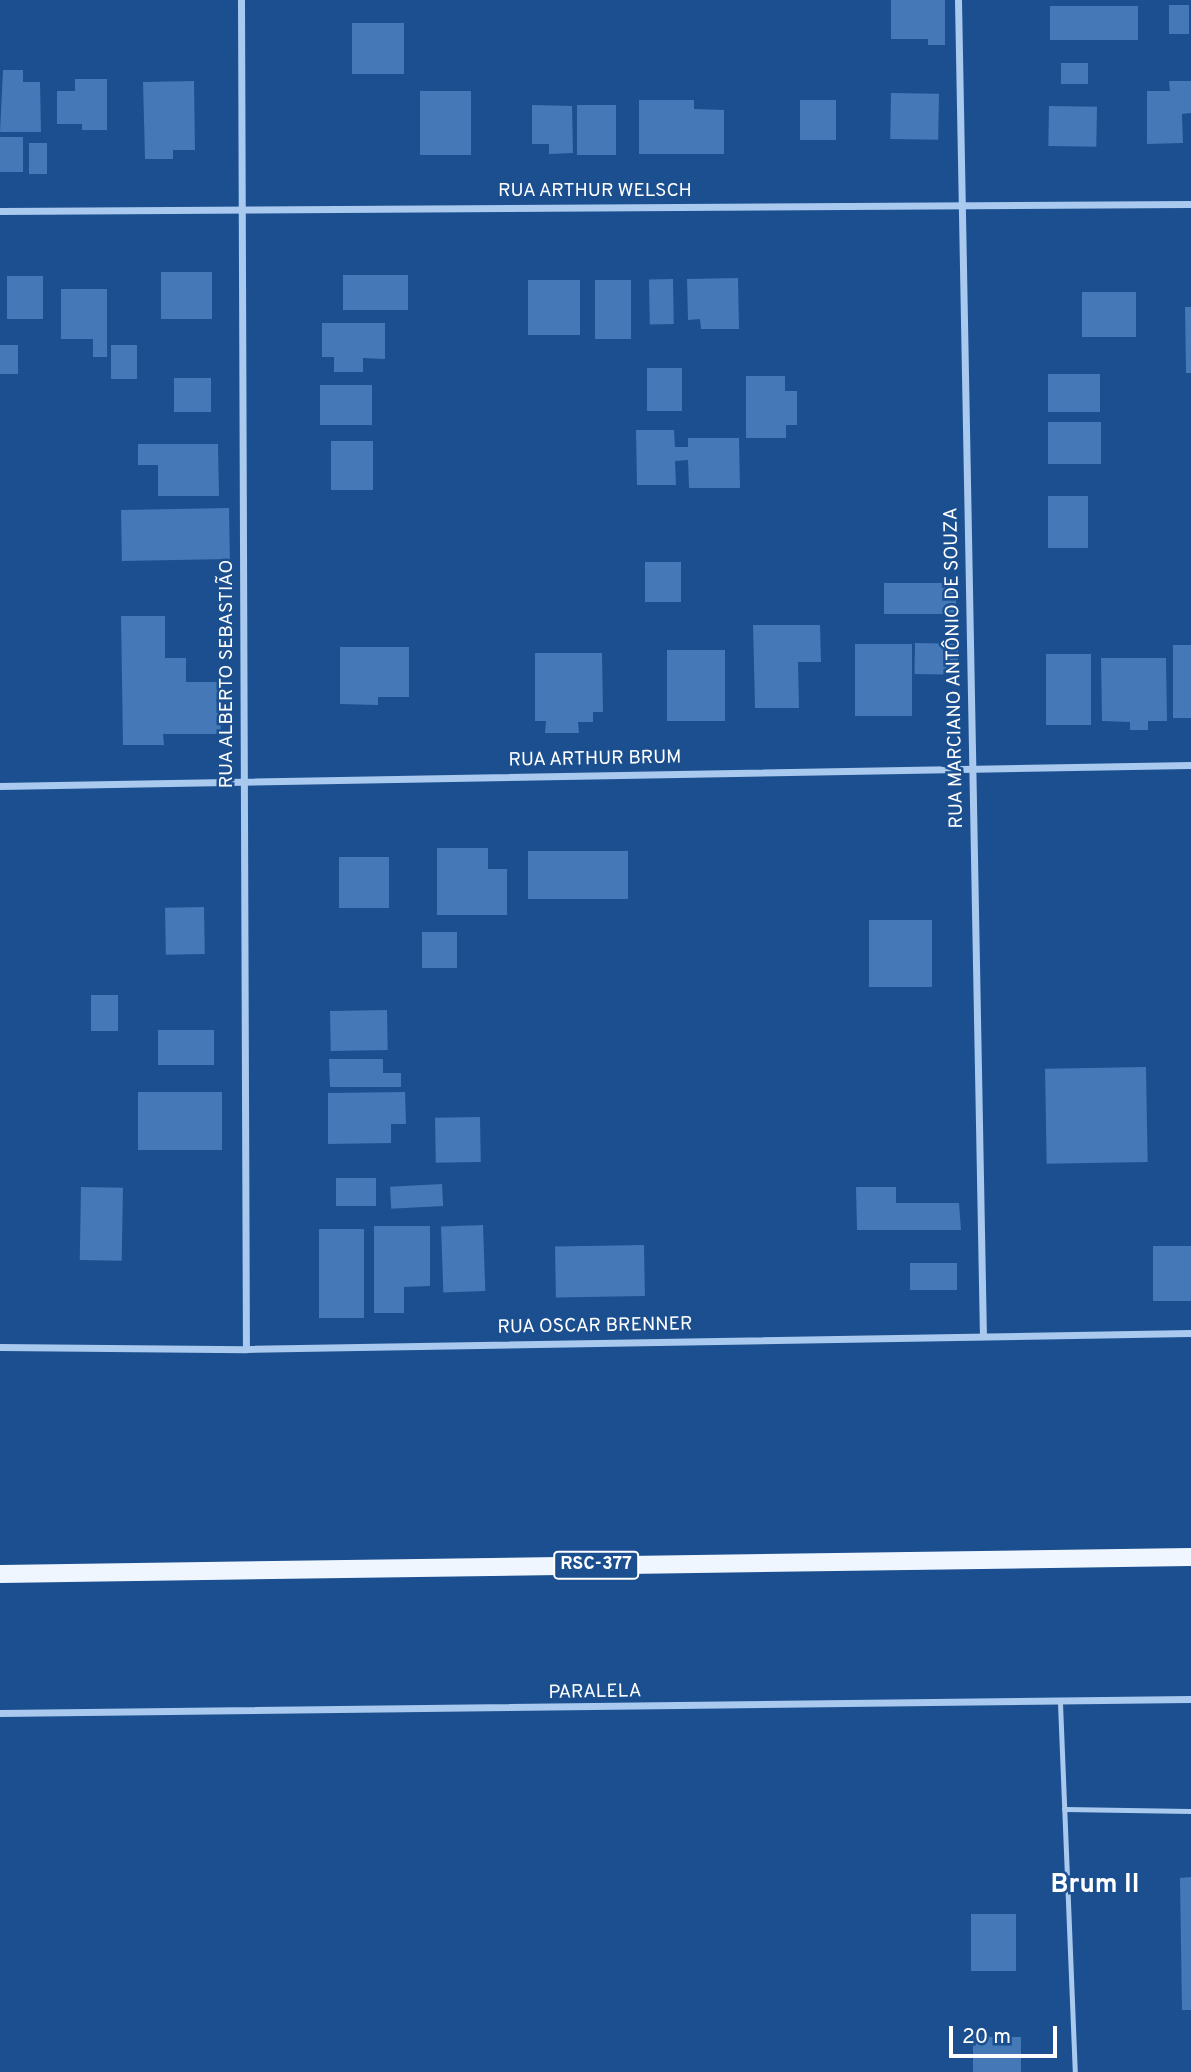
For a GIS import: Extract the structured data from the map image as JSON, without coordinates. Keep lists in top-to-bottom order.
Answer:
{
  "streets": {
    "main road": ["RSC-377"],
    "street": [
      "RUA ARTHUR WELSCH",
      "RUA MARCIANO ANTÔNIO DE SOUZA",
      "RUA ALBERTO SEBASTIÃO",
      "RUA ARTHUR BRUM",
      "RUA OSCAR BRENNER",
      "PARALELA"
    ]
  },
  "crossings": [
    ["RUA ARTHUR WELSCH", "RUA MARCIANO ANTÔNIO DE SOUZA"],
    ["RUA ARTHUR WELSCH", "RUA ALBERTO SEBASTIÃO"],
    ["RUA MARCIANO ANTÔNIO DE SOUZA", "RUA ARTHUR BRUM"],
    ["RUA MARCIANO ANTÔNIO DE SOUZA", "RUA OSCAR BRENNER"],
    ["RUA ALBERTO SEBASTIÃO", "RUA ARTHUR BRUM"],
    ["RUA ALBERTO SEBASTIÃO", "RUA OSCAR BRENNER"]
  ],
  "districts": ["Brum II"],
  "scale_bar": "20 m"
}
